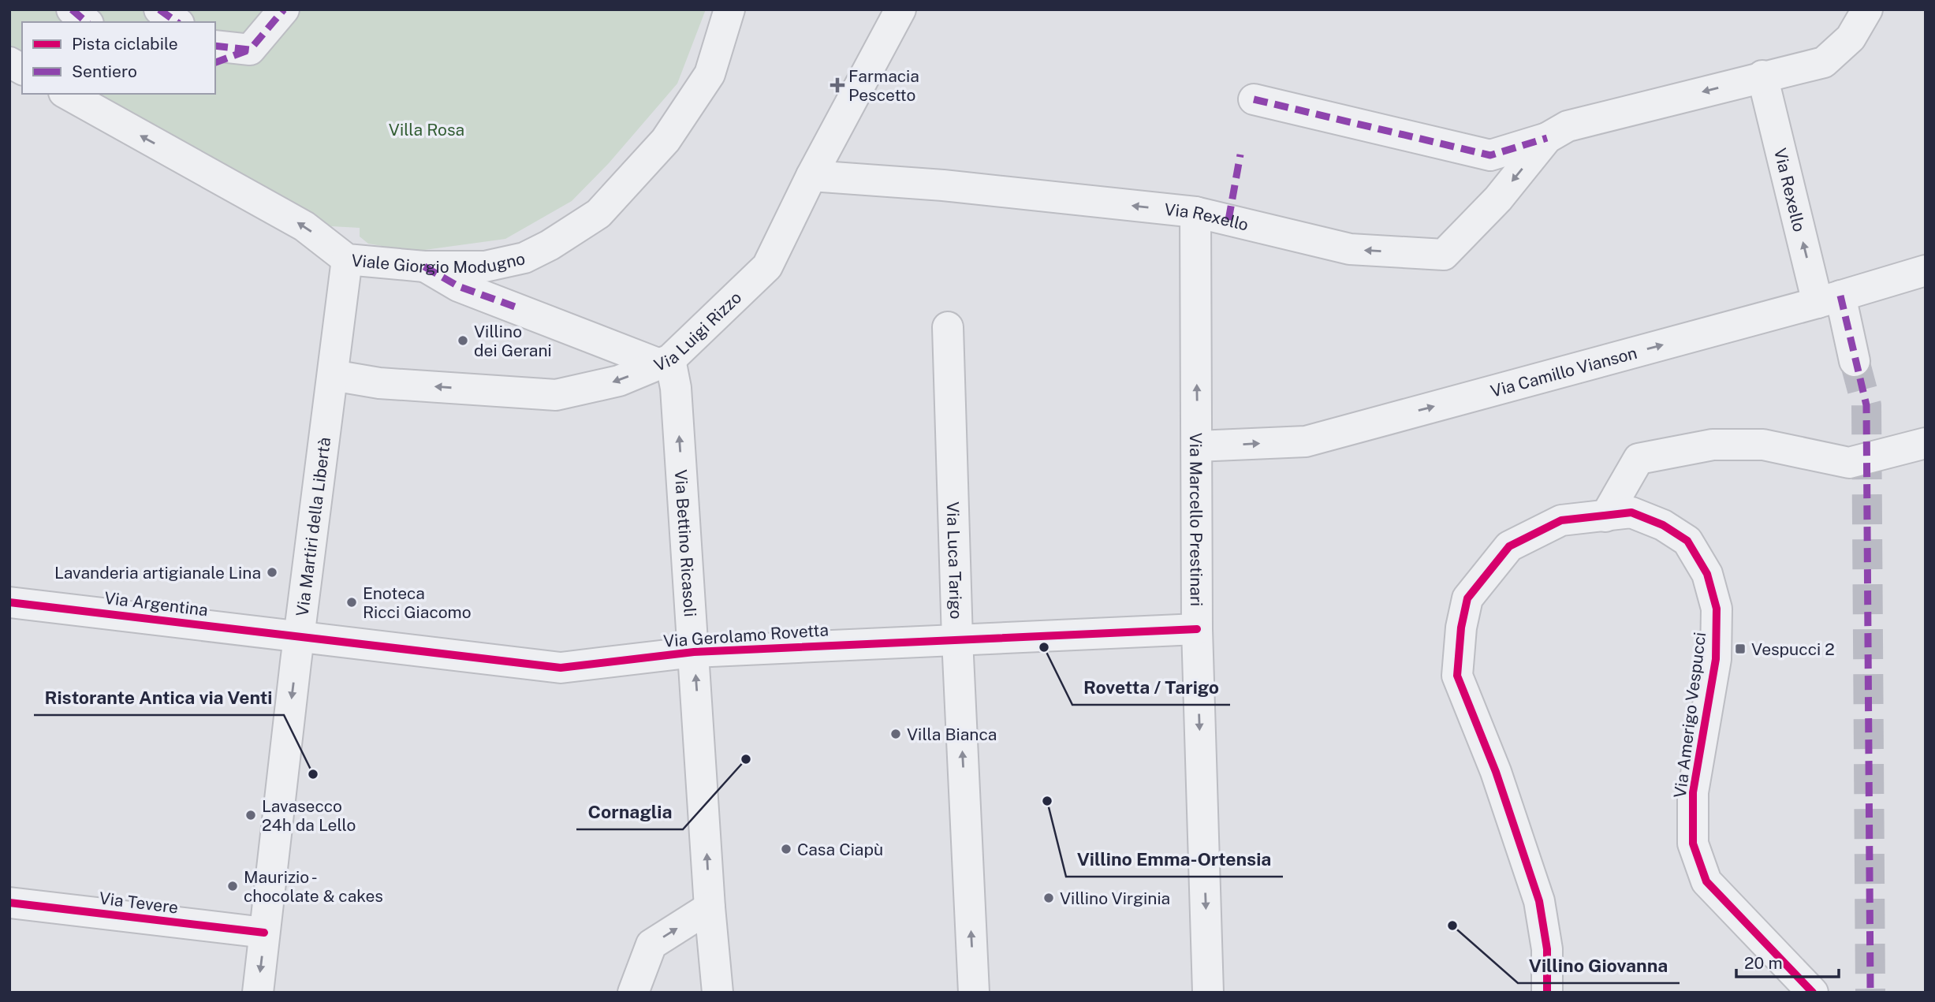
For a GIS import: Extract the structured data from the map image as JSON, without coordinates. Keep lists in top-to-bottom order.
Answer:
{
  "streets": {
    "street": [
      "Via Rexello",
      "Viale Giorgio Modugno",
      "Via Luigi Rizzo",
      "Via Camillo Vianson",
      "Via Marcello Prestinari",
      "Via Martiri della Libertà",
      "Via Bettino Ricasoli",
      "Via Luca Tarigo",
      "Via Argentina",
      "Via Gerolamo Rovetta",
      "Via Amerigo Vespucci",
      "Via Tevere"
    ]
  },
  "crossings": [
    ["Via Rexello", "Via Luigi Rizzo"],
    ["Via Rexello", "Via Camillo Vianson"],
    ["Via Rexello", "Via Marcello Prestinari"],
    ["Viale Giorgio Modugno", "Via Martiri della Libertà"],
    ["Via Luigi Rizzo", "Via Martiri della Libertà"],
    ["Via Luigi Rizzo", "Via Bettino Ricasoli"],
    ["Via Camillo Vianson", "Via Marcello Prestinari"],
    ["Via Marcello Prestinari", "Via Gerolamo Rovetta"],
    ["Via Martiri della Libertà", "Via Argentina"],
    ["Via Martiri della Libertà", "Via Gerolamo Rovetta"],
    ["Via Martiri della Libertà", "Via Tevere"],
    ["Via Bettino Ricasoli", "Via Gerolamo Rovetta"],
    ["Via Luca Tarigo", "Via Gerolamo Rovetta"],
    ["Via Argentina", "Via Gerolamo Rovetta"]
  ],
  "one_way": [
    "Via Rexello",
    "Viale Giorgio Modugno",
    "Via Martiri della Libertà",
    "Via Bettino Ricasoli",
    "Via Luca Tarigo"
  ],
  "parks": ["Villa Rosa"],
  "places": {
    "health": ["Farmacia Pescetto"],
    "other": [
      "Villino dei Gerani",
      "Lavanderia artigianale Lina",
      "Enoteca Ricci Giacomo",
      "Rovetta / Tarigo",
      "Villa Bianca",
      "Cornaglia",
      "Ristorante Antica via Venti",
      "Villino Emma-Ortensia",
      "Lavasecco 24h da Lello",
      "Casa Ciapù",
      "Maurizio - chocolate & cakes",
      "Villino Virginia",
      "Villino Giovanna"
    ],
    "transit": ["Vespucci 2"]
  },
  "legend": ["Pista ciclabile", "Sentiero"],
  "scale_bar": "20 m"
}
